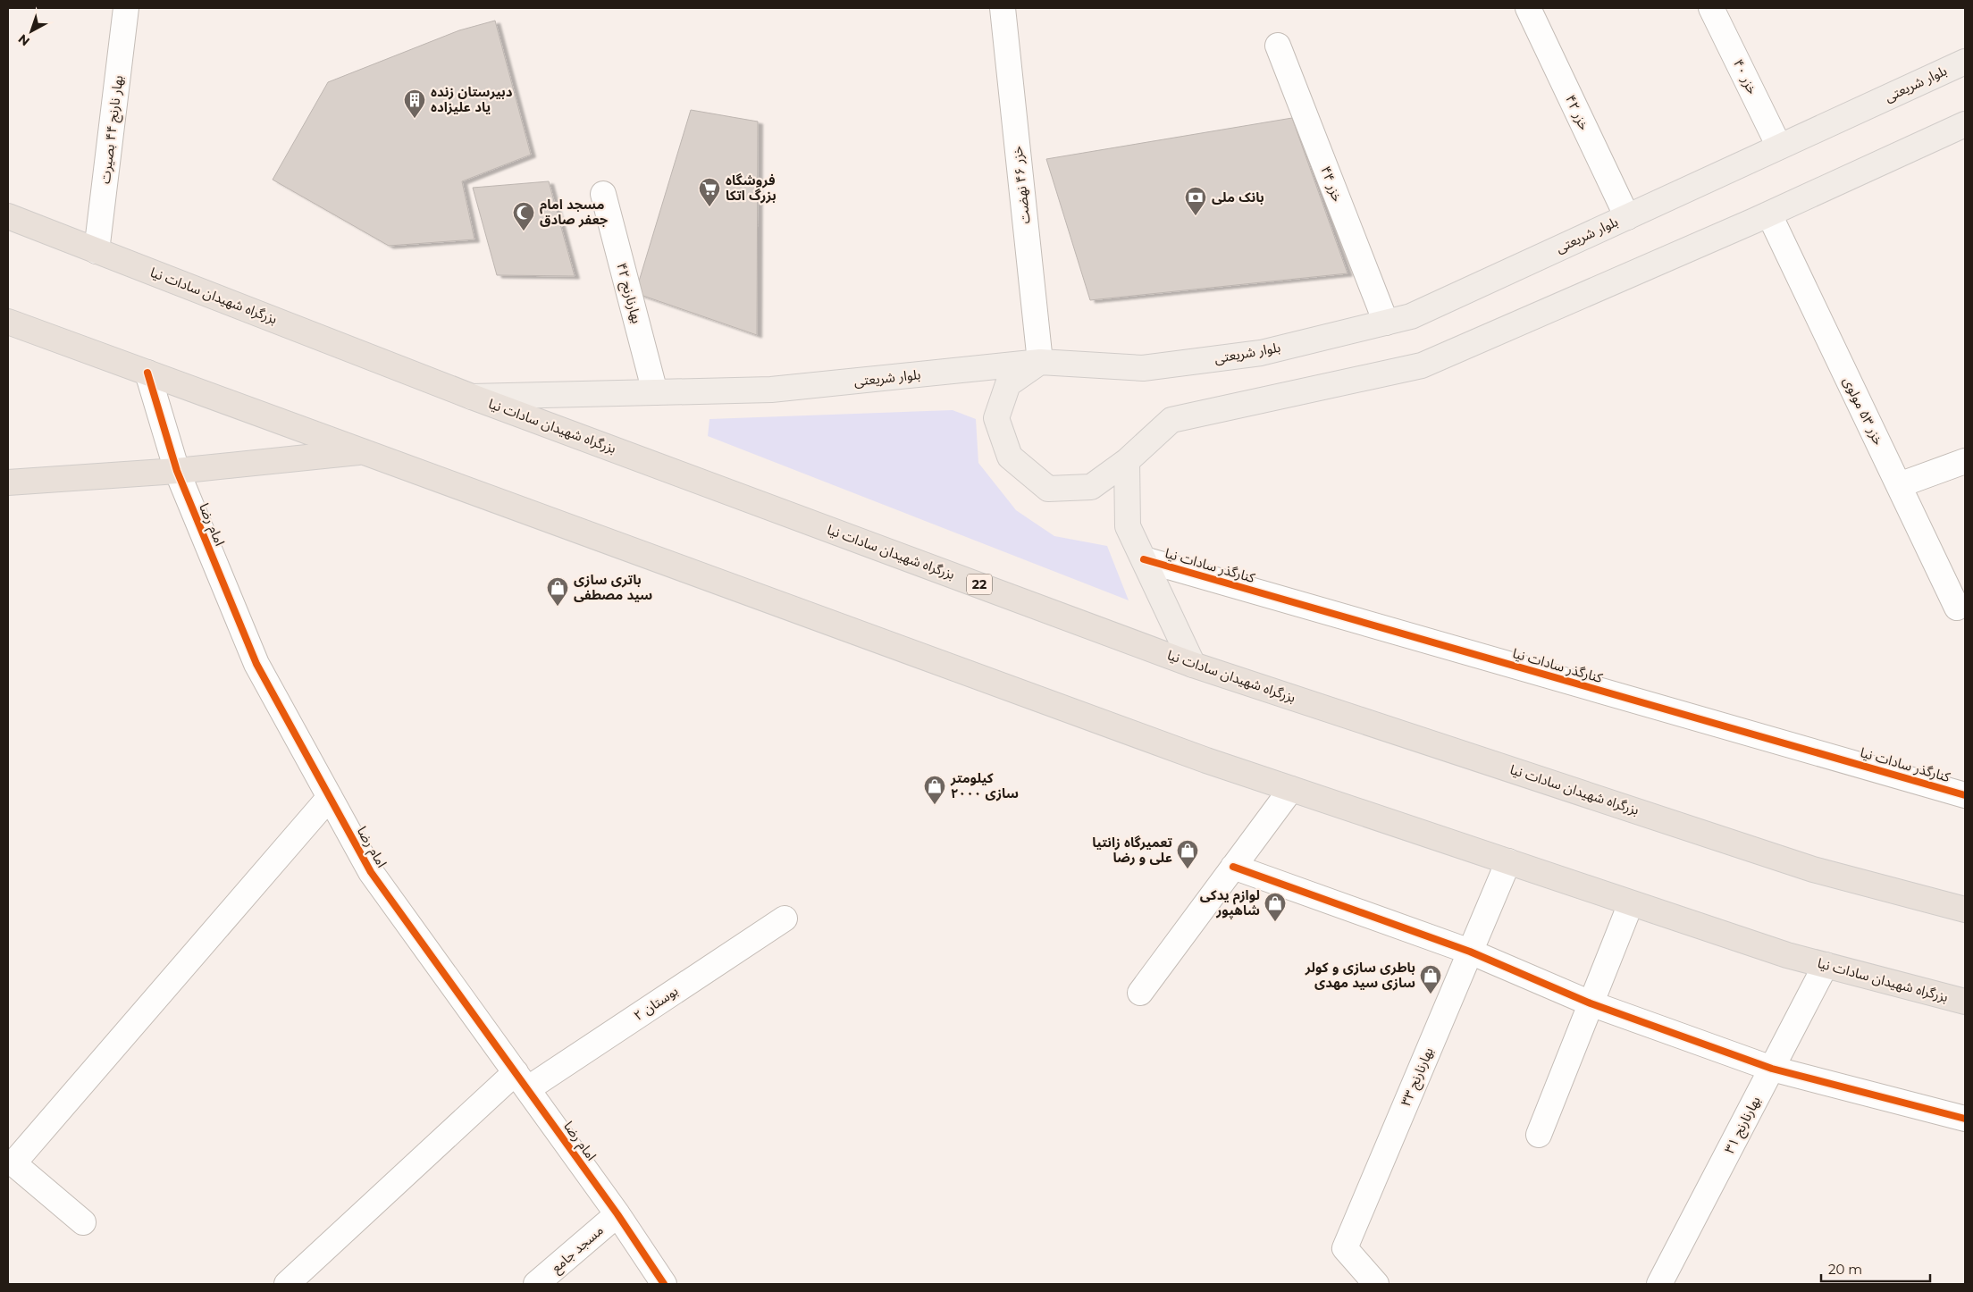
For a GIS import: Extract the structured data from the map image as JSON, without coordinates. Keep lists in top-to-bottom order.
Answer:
{
  "streets": {
    "highway": ["بزرگراه شهیدان سادات نیا", "22"],
    "main road": ["بلوار شریعتی"],
    "street": [
      "خزر ۴۰",
      "خزر ۴۲",
      "بهار نارنج ۴۴ بصیرت",
      "خزر ۴۴",
      "خزر ۴۶ نهضت",
      "بهارنارنج ۴۲",
      "خزر ۵۳ مولوی",
      "امام رضا",
      "کنارگذر سادات نیا",
      "بوستان ۲",
      "بهارنارنج ۳۳",
      "بهارنارنج ۳۱",
      "مسجد جامع"
    ]
  },
  "crossings": [
    ["خزر ۴۰", "بلوار شریعتی"],
    ["بلوار شریعتی", "خزر ۴۲"],
    ["بلوار شریعتی", "خزر ۴۴"],
    ["بلوار شریعتی", "خزر ۴۶ نهضت"],
    ["بلوار شریعتی", "بهارنارنج ۴۲"],
    ["بلوار شریعتی", "بزرگراه شهیدان سادات نیا"],
    ["بهار نارنج ۴۴ بصیرت", "بزرگراه شهیدان سادات نیا"],
    ["بزرگراه شهیدان سادات نیا", "امام رضا"],
    ["بزرگراه شهیدان سادات نیا", "بهارنارنج ۳۳"],
    ["بزرگراه شهیدان سادات نیا", "بهارنارنج ۳۱"],
    ["امام رضا", "بوستان ۲"],
    ["امام رضا", "مسجد جامع"]
  ],
  "places": {
    "building": ["دبیرستان زنده یاد علیزاده"],
    "supermarket": ["فروشگاه بزرگ اتکا"],
    "bank": ["بانک ملی"],
    "mosque": ["مسجد امام جعفر صادق"],
    "shop": [
      "باتری سازی سید مصطفی",
      "کیلومتر سازی ۲۰۰۰",
      "تعمیرگاه زانتیا علی و رضا",
      "لوازم یدکی شاهپور",
      "باطری سازی و کولر سازی سید مهدی"
    ]
  },
  "scale_bar": "20 m",
  "north": "bottom left"
}
